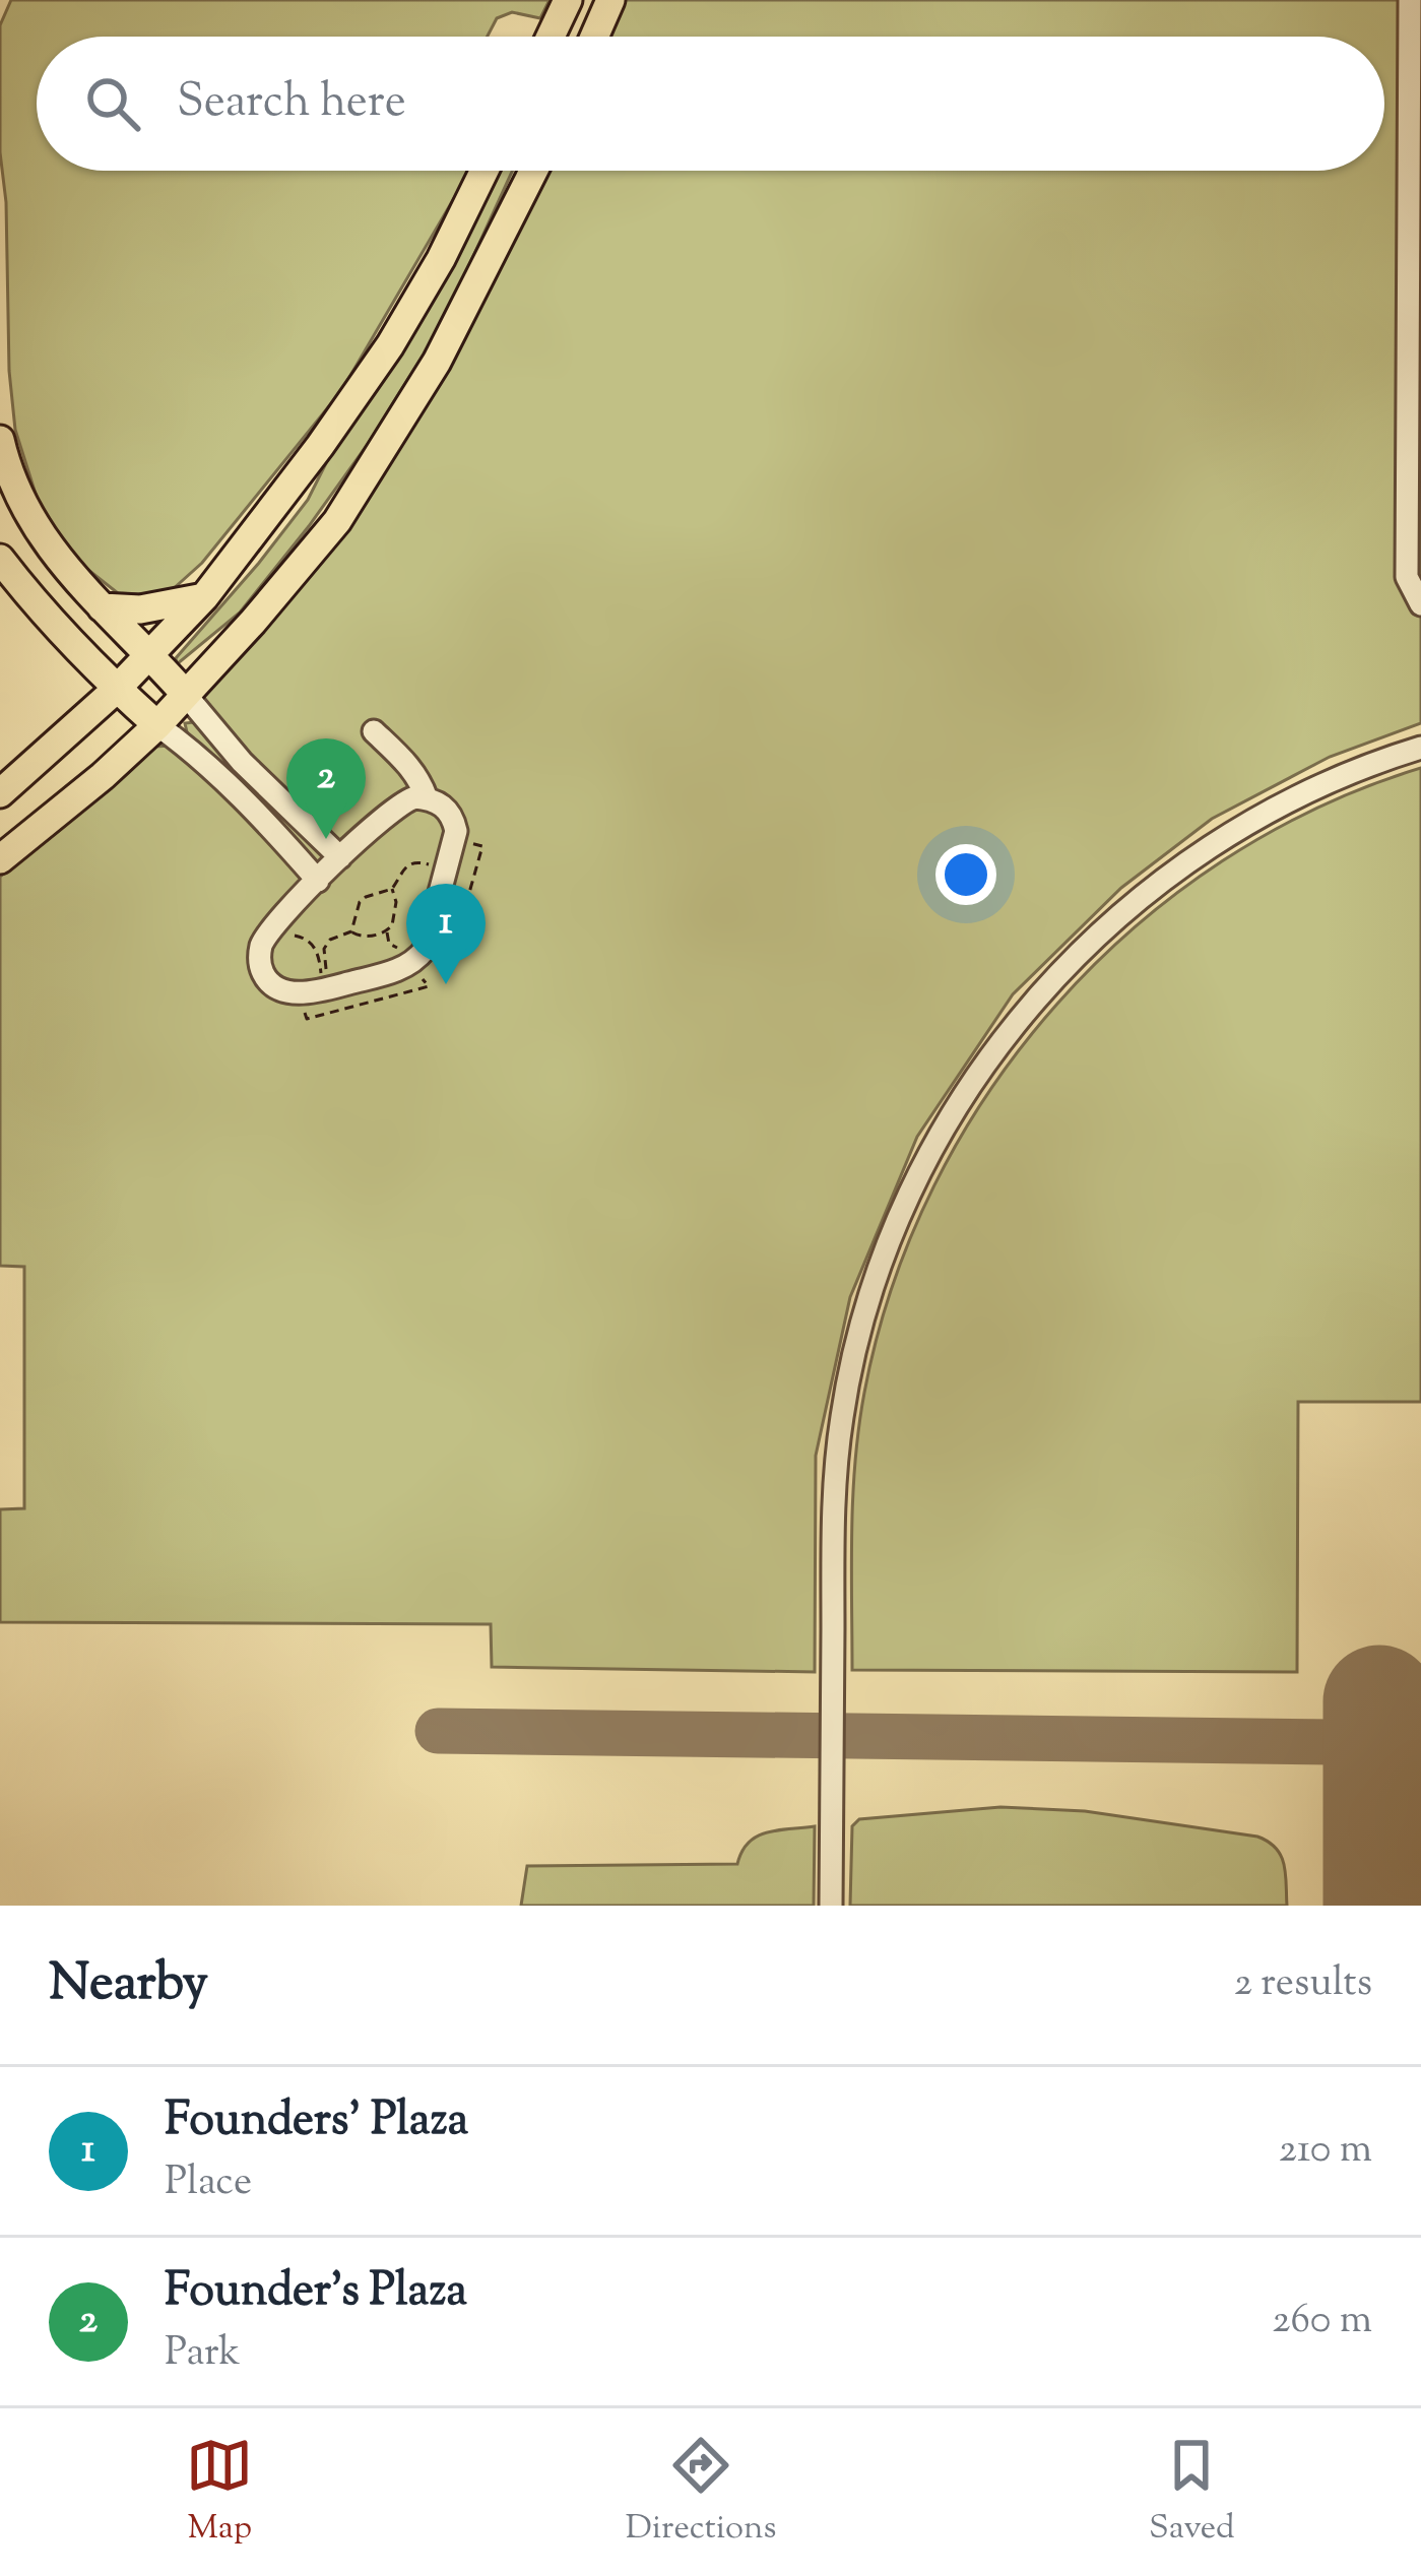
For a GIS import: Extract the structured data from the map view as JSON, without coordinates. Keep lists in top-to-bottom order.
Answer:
{
  "page": {
    "search": "Search here",
    "pins": ["2", "1"],
    "heading": ["Nearby", "2 results"],
    "list": [
      {
        "mark": "1",
        "name": "Founders' Plaza",
        "note": "Place",
        "value": "210 m"
      },
      {
        "mark": "2",
        "name": "Founder's Plaza",
        "note": "Park",
        "value": "260 m"
      }
    ],
    "nav": ["Map", "Directions", "Saved"]
  }
}
